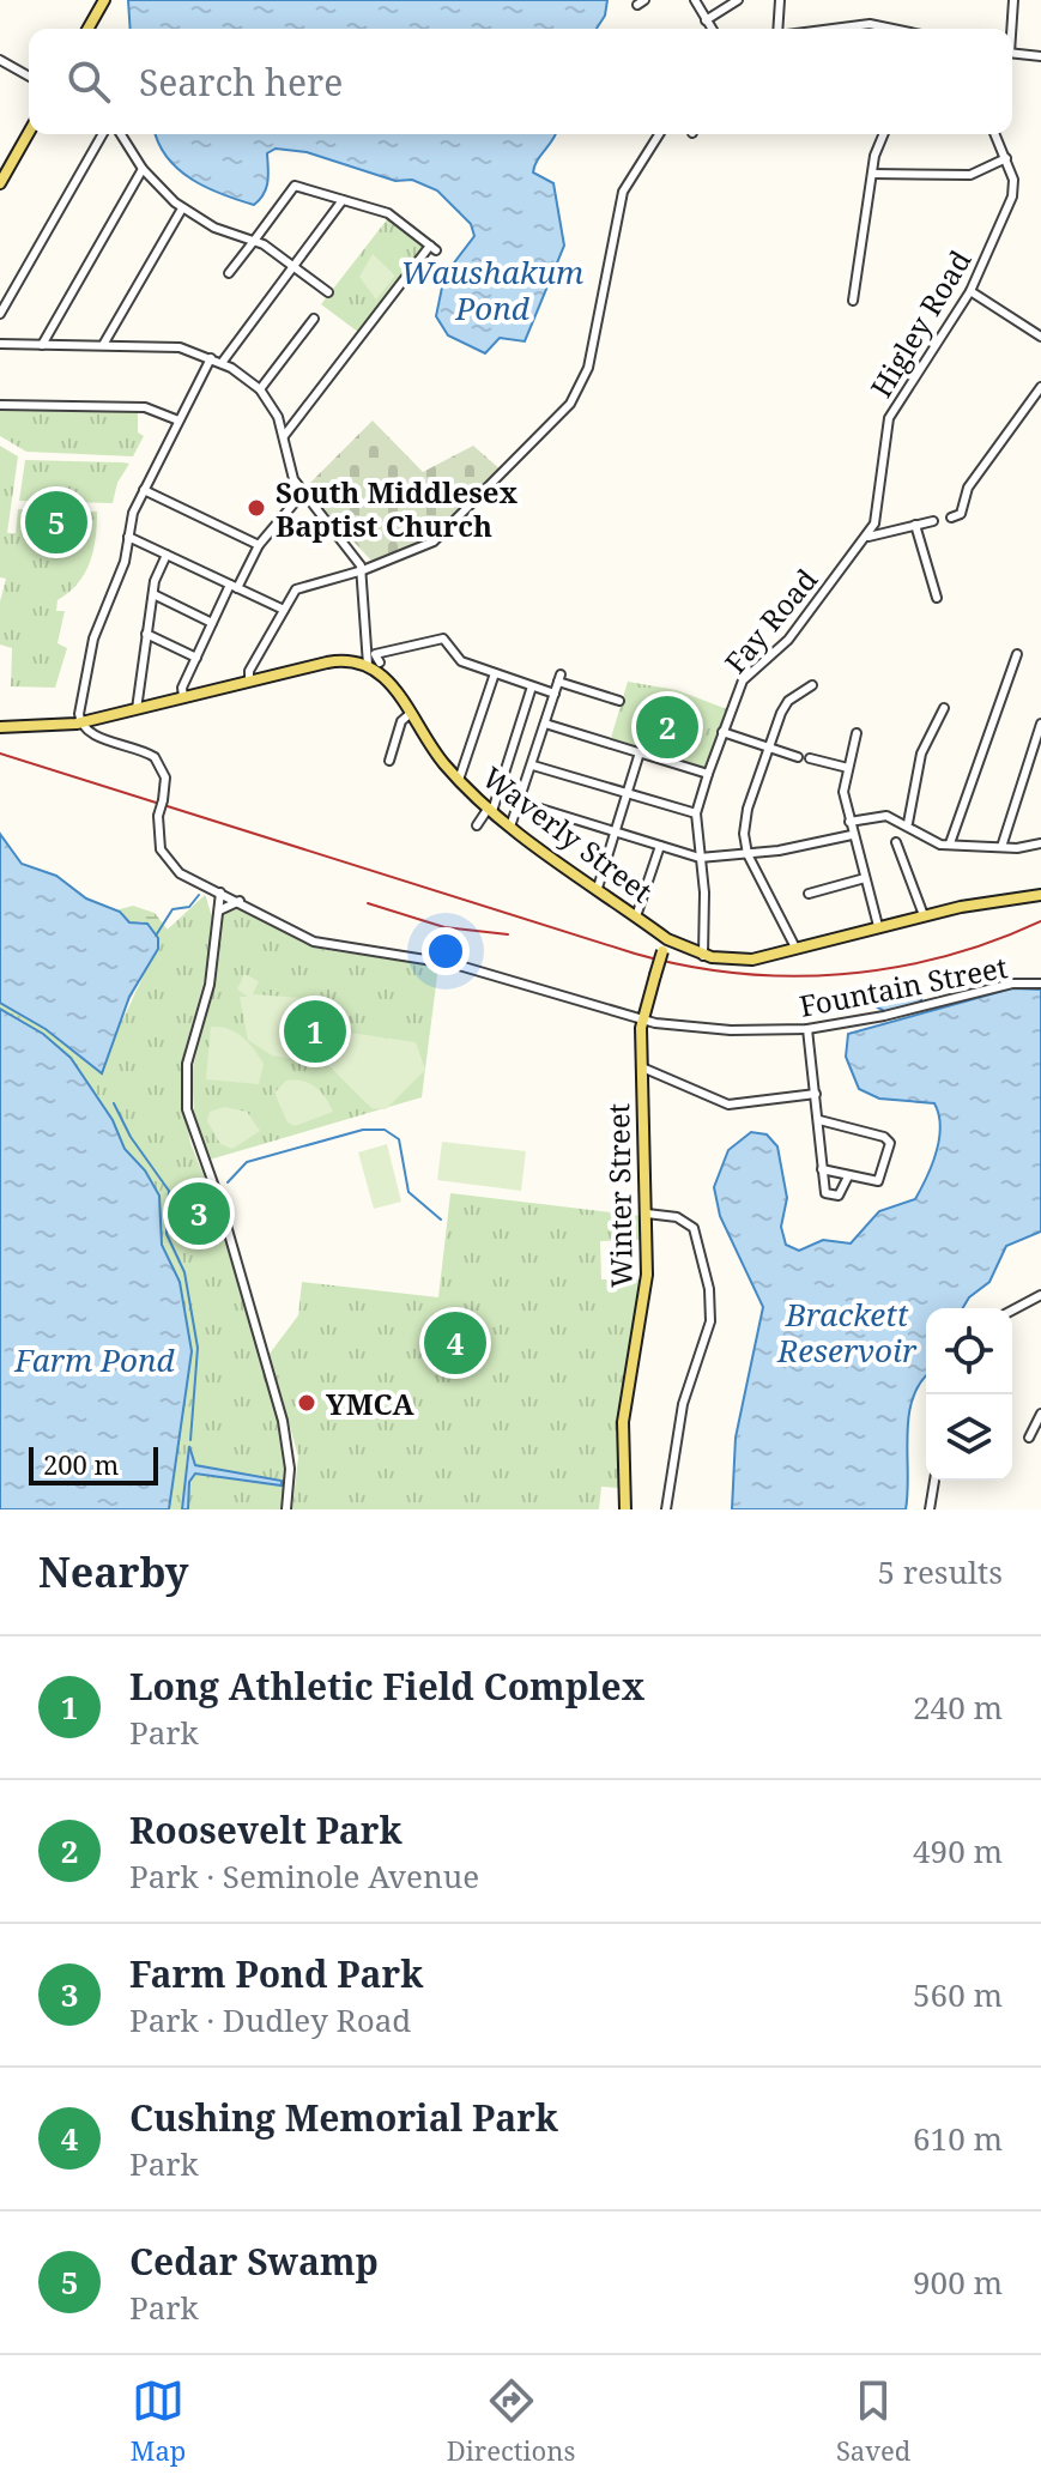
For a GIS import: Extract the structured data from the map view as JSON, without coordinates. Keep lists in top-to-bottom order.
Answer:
{
  "streets": {
    "main road": ["Waverly Street", "Winter Street"],
    "street": ["Higley Road", "Fay Road", "Fountain Street"]
  },
  "crossings": [
    ["Higley Road", "Fay Road"],
    ["Fay Road", "Waverly Street"],
    ["Waverly Street", "Winter Street"],
    ["Fountain Street", "Winter Street"]
  ],
  "water": ["Waushakum Pond", "Brackett Reservoir", "Farm Pond"],
  "places": ["South Middlesex Baptist Church", "YMCA"],
  "scale_bar": "200 m",
  "page": {
    "search": "Search here",
    "pins": [
      "5",
      "2",
      "1",
      "3",
      "4"
    ],
    "scale": "200 m",
    "heading": ["Nearby", "5 results"],
    "list": [
      {
        "mark": "1",
        "name": "Long Athletic Field Complex",
        "note": "Park",
        "value": "240 m"
      },
      {
        "mark": "2",
        "name": "Roosevelt Park",
        "note": "Park · Seminole Avenue",
        "value": "490 m"
      },
      {
        "mark": "3",
        "name": "Farm Pond Park",
        "note": "Park · Dudley Road",
        "value": "560 m"
      },
      {
        "mark": "4",
        "name": "Cushing Memorial Park",
        "note": "Park",
        "value": "610 m"
      },
      {
        "mark": "5",
        "name": "Cedar Swamp",
        "note": "Park",
        "value": "900 m"
      }
    ],
    "nav": ["Map", "Directions", "Saved"]
  }
}
